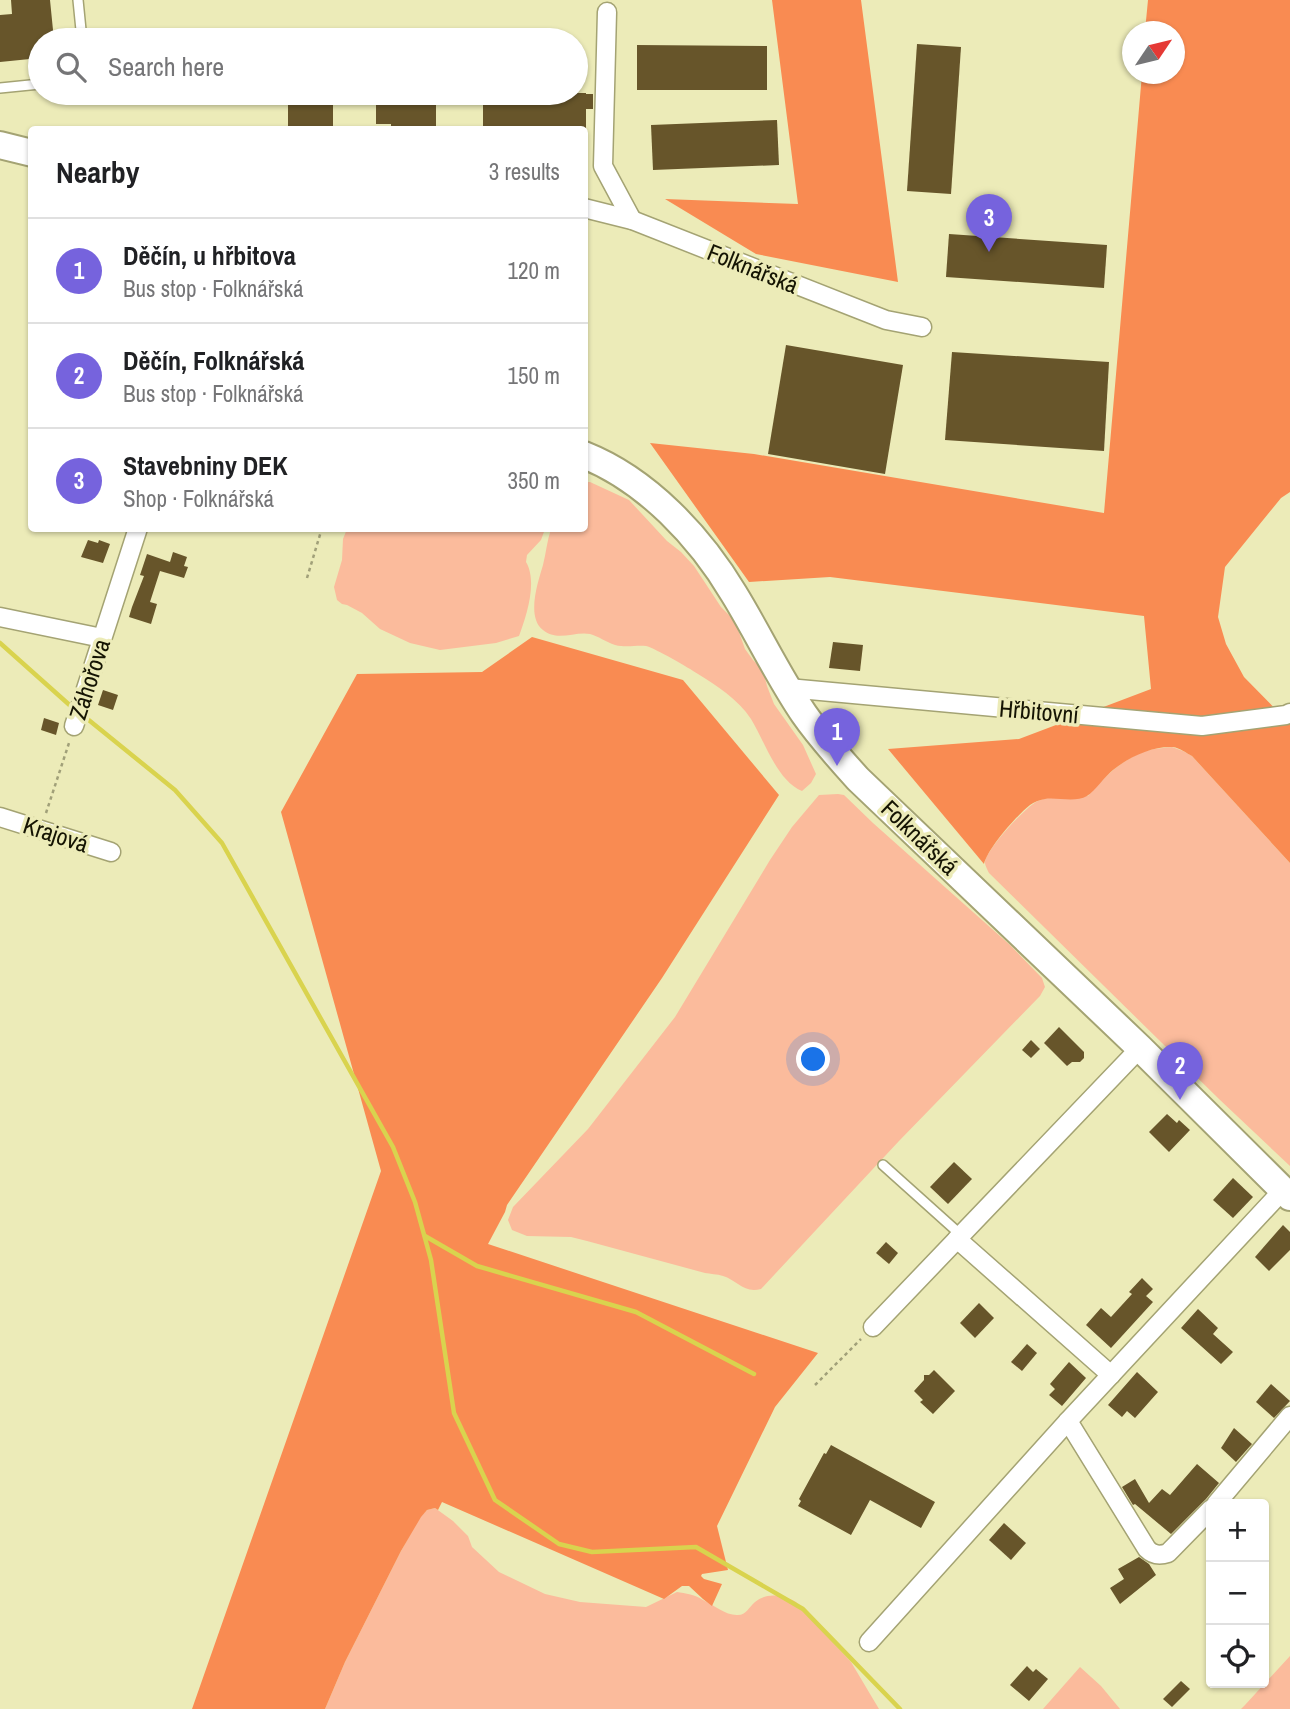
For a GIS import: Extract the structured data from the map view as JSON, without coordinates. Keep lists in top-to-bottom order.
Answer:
{
  "streets": {
    "street": [
      "Folknářská",
      "Záhořova",
      "Hřbitovní",
      "Krajová"
    ]
  },
  "crossings": [
    ["Folknářská", "Hřbitovní"],
    ["Záhořova", "Krajová"]
  ],
  "north": "top right",
  "page": {
    "search": "Search here",
    "heading": ["Nearby", "3 results"],
    "pins": ["3", "1", "2"],
    "list": [
      {
        "mark": "1",
        "name": "Děčín, u hřbitova",
        "note": "Bus stop · Folknářská",
        "value": "120 m"
      },
      {
        "mark": "2",
        "name": "Děčín, Folknářská",
        "note": "Bus stop · Folknářská",
        "value": "150 m"
      },
      {
        "mark": "3",
        "name": "Stavebniny DEK",
        "note": "Shop · Folknářská",
        "value": "350 m"
      }
    ],
    "map_buttons": ["+", "−"]
  }
}
